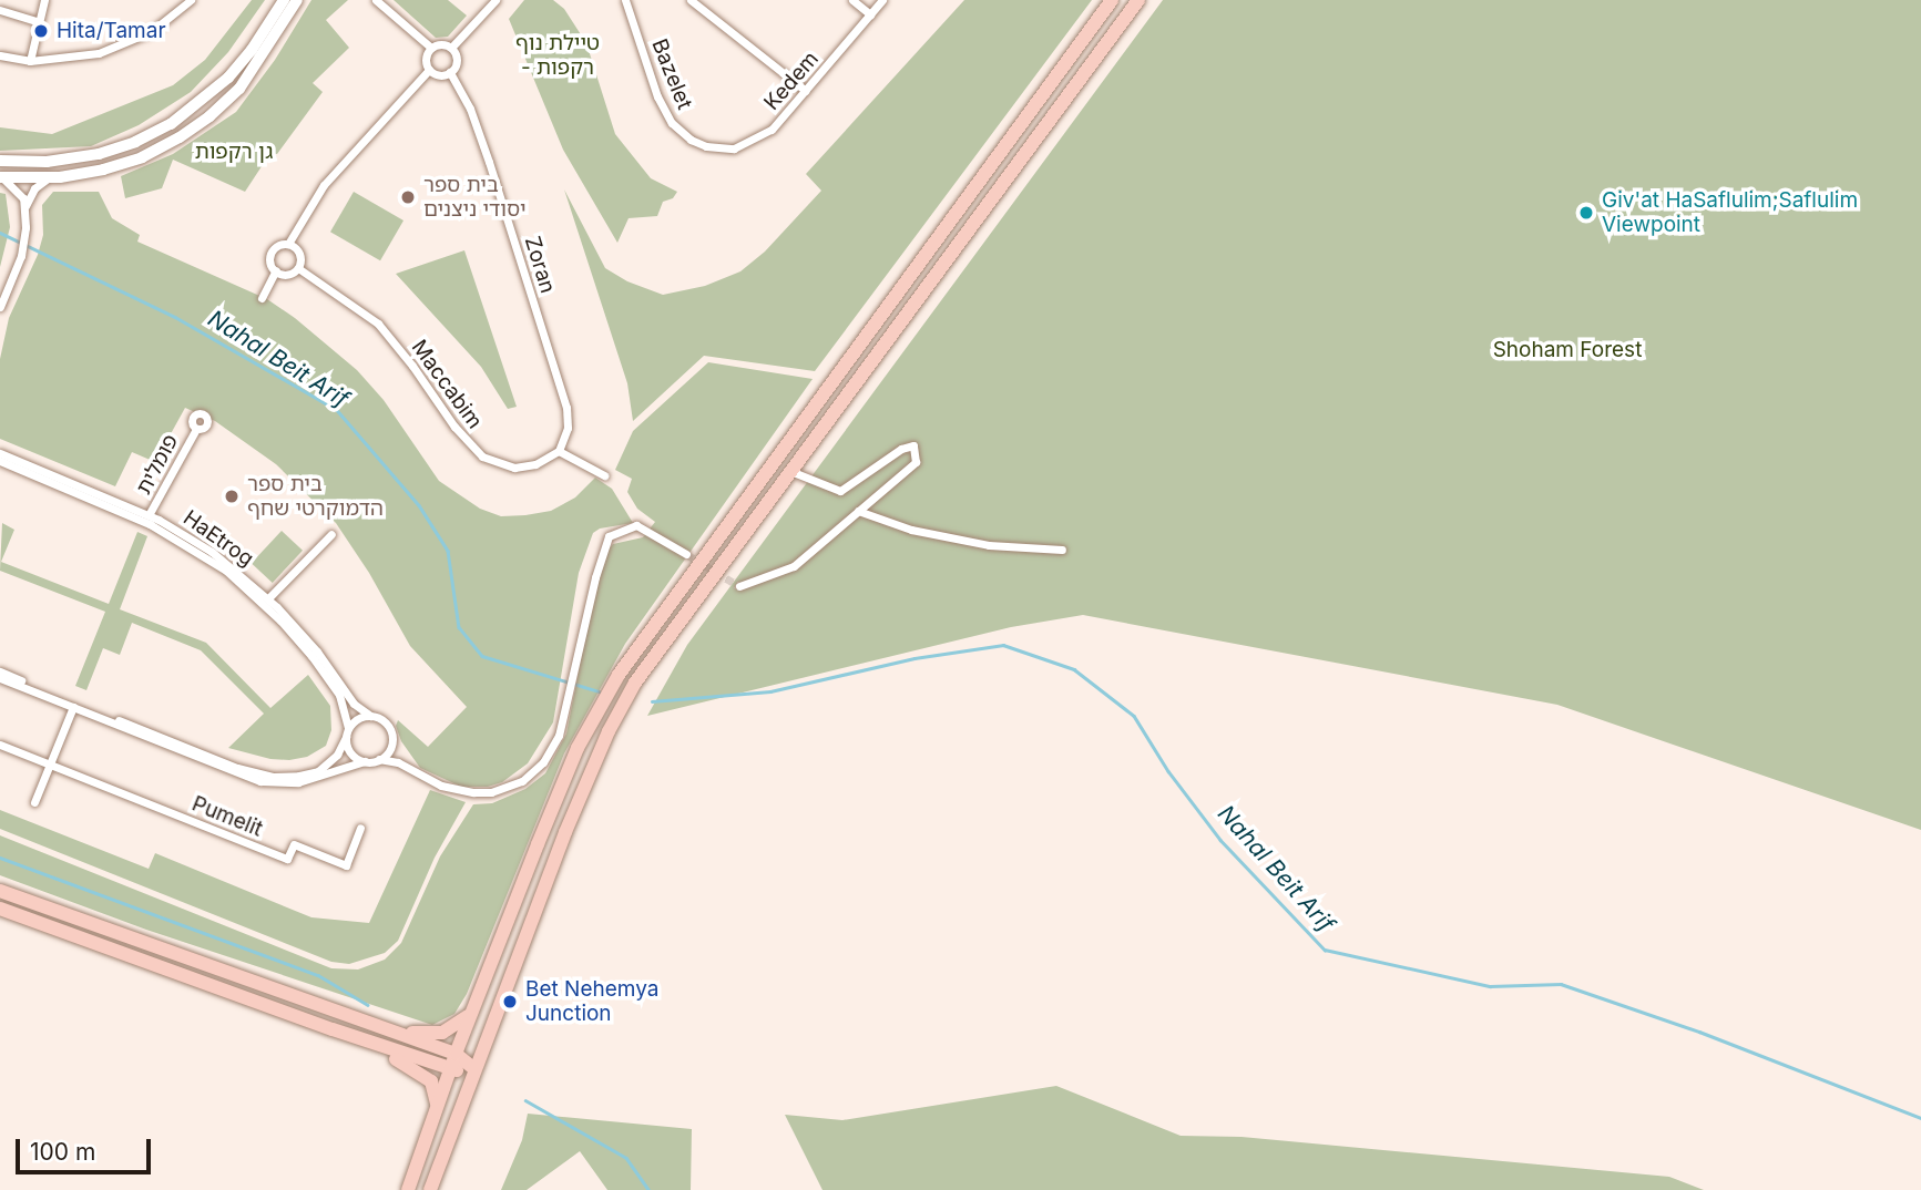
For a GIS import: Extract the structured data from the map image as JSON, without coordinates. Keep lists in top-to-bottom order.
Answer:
{
  "streets": {
    "street": [
      "Bazelet",
      "Kedem",
      "Zoran",
      "Maccabim",
      "פומלית",
      "HaEtrog",
      "Pumelit"
    ]
  },
  "crossings": [
    ["Bazelet", "Kedem"],
    ["Zoran", "Maccabim"],
    ["פומלית", "HaEtrog"]
  ],
  "water": ["Nahal Beit Arif"],
  "parks": ["טיילת נוף - רקפות", "גן רקפות", "Shoham Forest"],
  "places": [
    "Hita/Tamar",
    "בית ספר יסודי ניצנים",
    "Giv'at HaSaflulim;Saflulim Viewpoint",
    "בית ספר הדמוקרטי שחף",
    "Bet Nehemya Junction"
  ],
  "scale_bar": "100 m"
}
